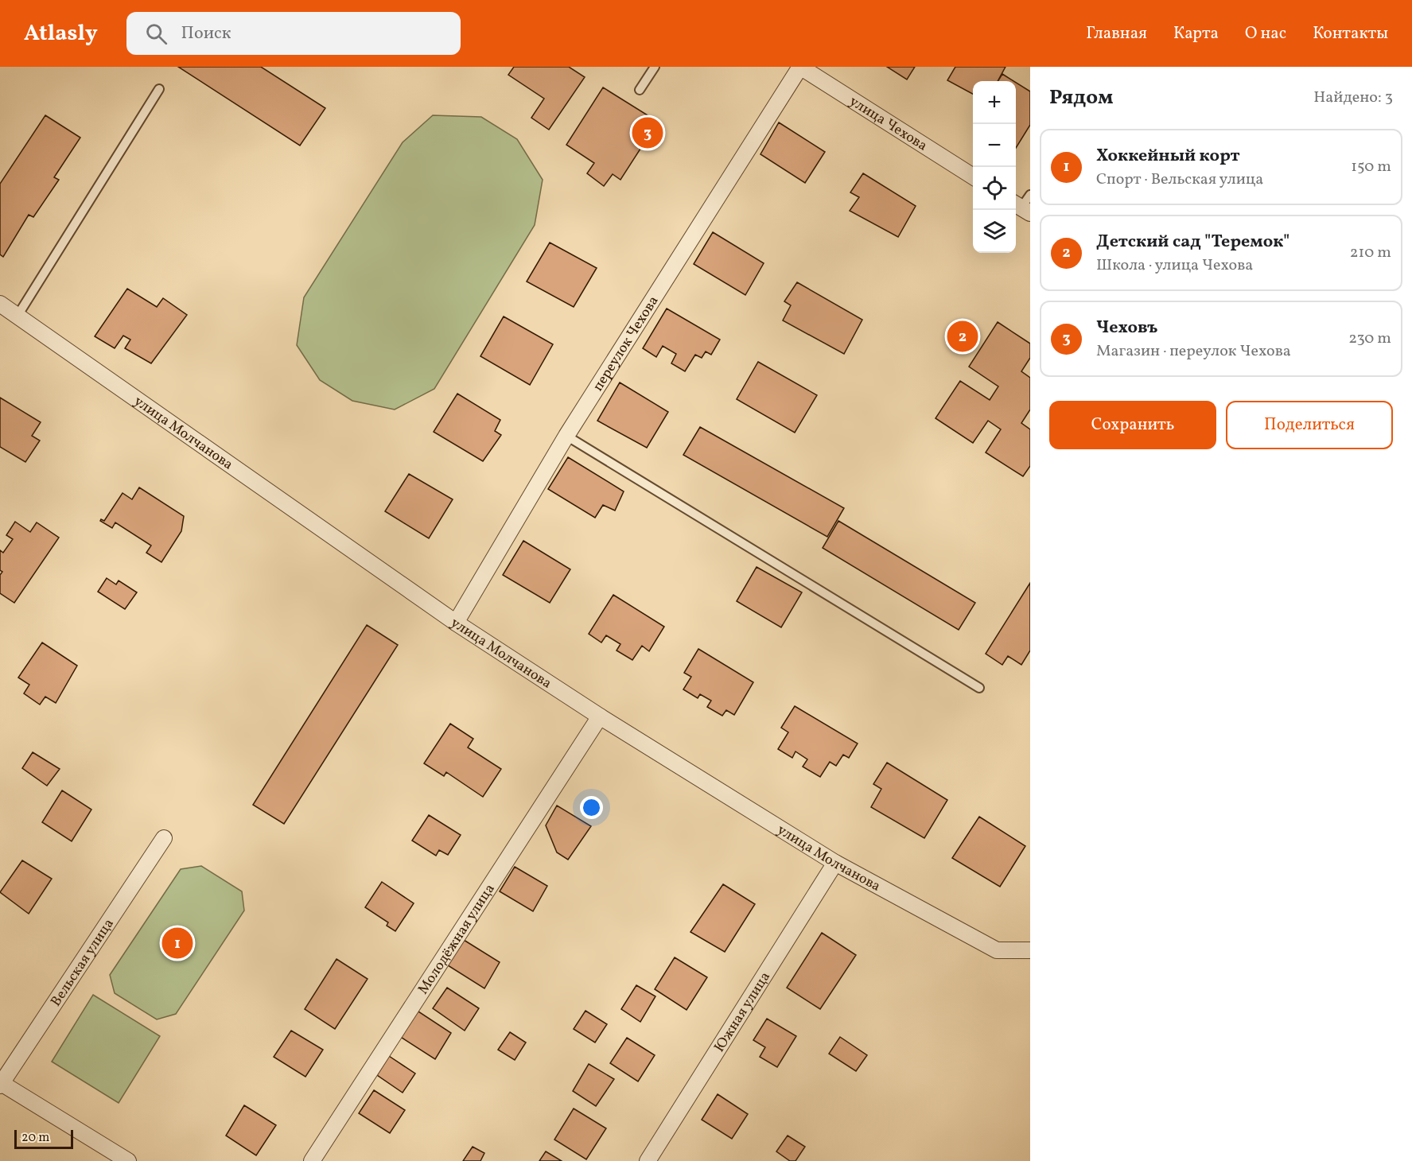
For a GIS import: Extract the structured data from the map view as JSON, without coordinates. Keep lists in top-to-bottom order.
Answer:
{
  "streets": {
    "street": [
      "улица Чехова",
      "переулок Чехова",
      "улица Молчанова",
      "Молодёжная улица",
      "Вельская улица",
      "Южная улица"
    ]
  },
  "crossings": [
    ["улица Чехова", "переулок Чехова"],
    ["переулок Чехова", "улица Молчанова"],
    ["улица Молчанова", "Молодёжная улица"],
    ["улица Молчанова", "Южная улица"]
  ],
  "scale_bar": "20 m",
  "page": {
    "header": "Atlasly",
    "search": "Поиск",
    "nav": [
      "Главная",
      "Карта",
      "О нас",
      "Контакты"
    ],
    "heading": ["Рядом", "Найдено: 3"],
    "map_buttons": ["+", "−"],
    "pins": ["3", "2", "1"],
    "list": [
      {
        "mark": "1",
        "name": "Хоккейный корт",
        "note": "Спорт · Вельская улица",
        "value": "150 m"
      },
      {
        "mark": "2",
        "name": "Детский сад \"Теремок\"",
        "note": "Школа · улица Чехова",
        "value": "210 m"
      },
      {
        "mark": "3",
        "name": "Чеховъ",
        "note": "Магазин · переулок Чехова",
        "value": "230 m"
      }
    ],
    "buttons": ["Сохранить", "Поделиться"],
    "scale": "20 m"
  }
}
